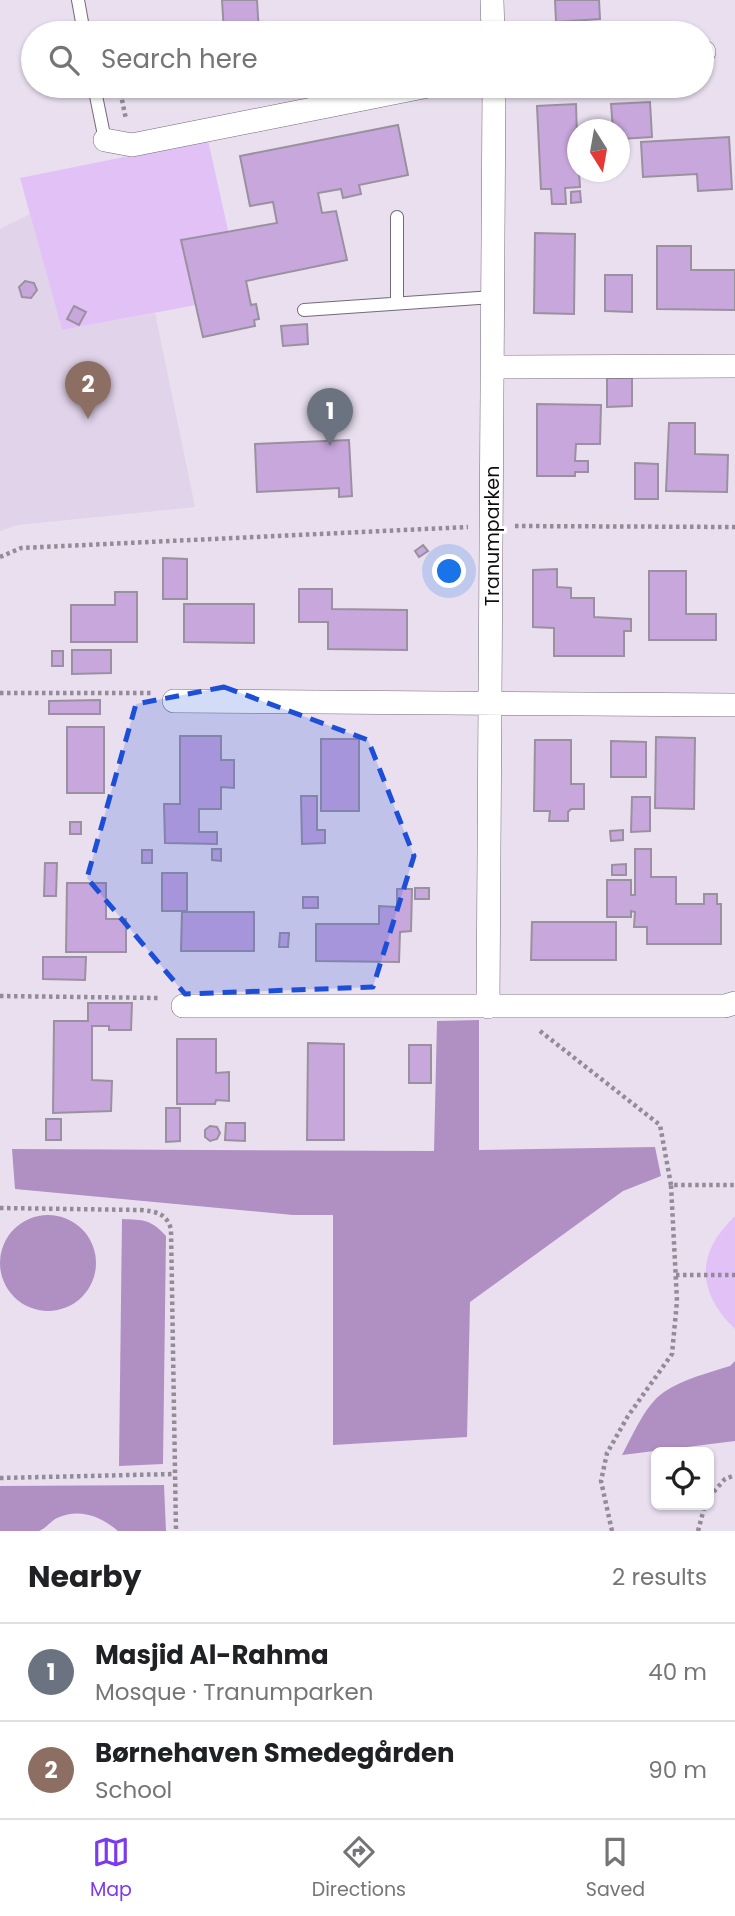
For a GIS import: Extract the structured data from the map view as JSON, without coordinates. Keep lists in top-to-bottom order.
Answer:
{
  "streets": {
    "street": ["Tranumparken"]
  },
  "north": "bottom",
  "page": {
    "search": "Search here",
    "pins": ["2", "1"],
    "heading": ["Nearby", "2 results"],
    "list": [
      {
        "mark": "1",
        "name": "Masjid Al-Rahma",
        "note": "Mosque · Tranumparken",
        "value": "40 m"
      },
      {
        "mark": "2",
        "name": "Børnehaven Smedegården",
        "note": "School",
        "value": "90 m"
      }
    ],
    "nav": ["Map", "Directions", "Saved"]
  }
}
